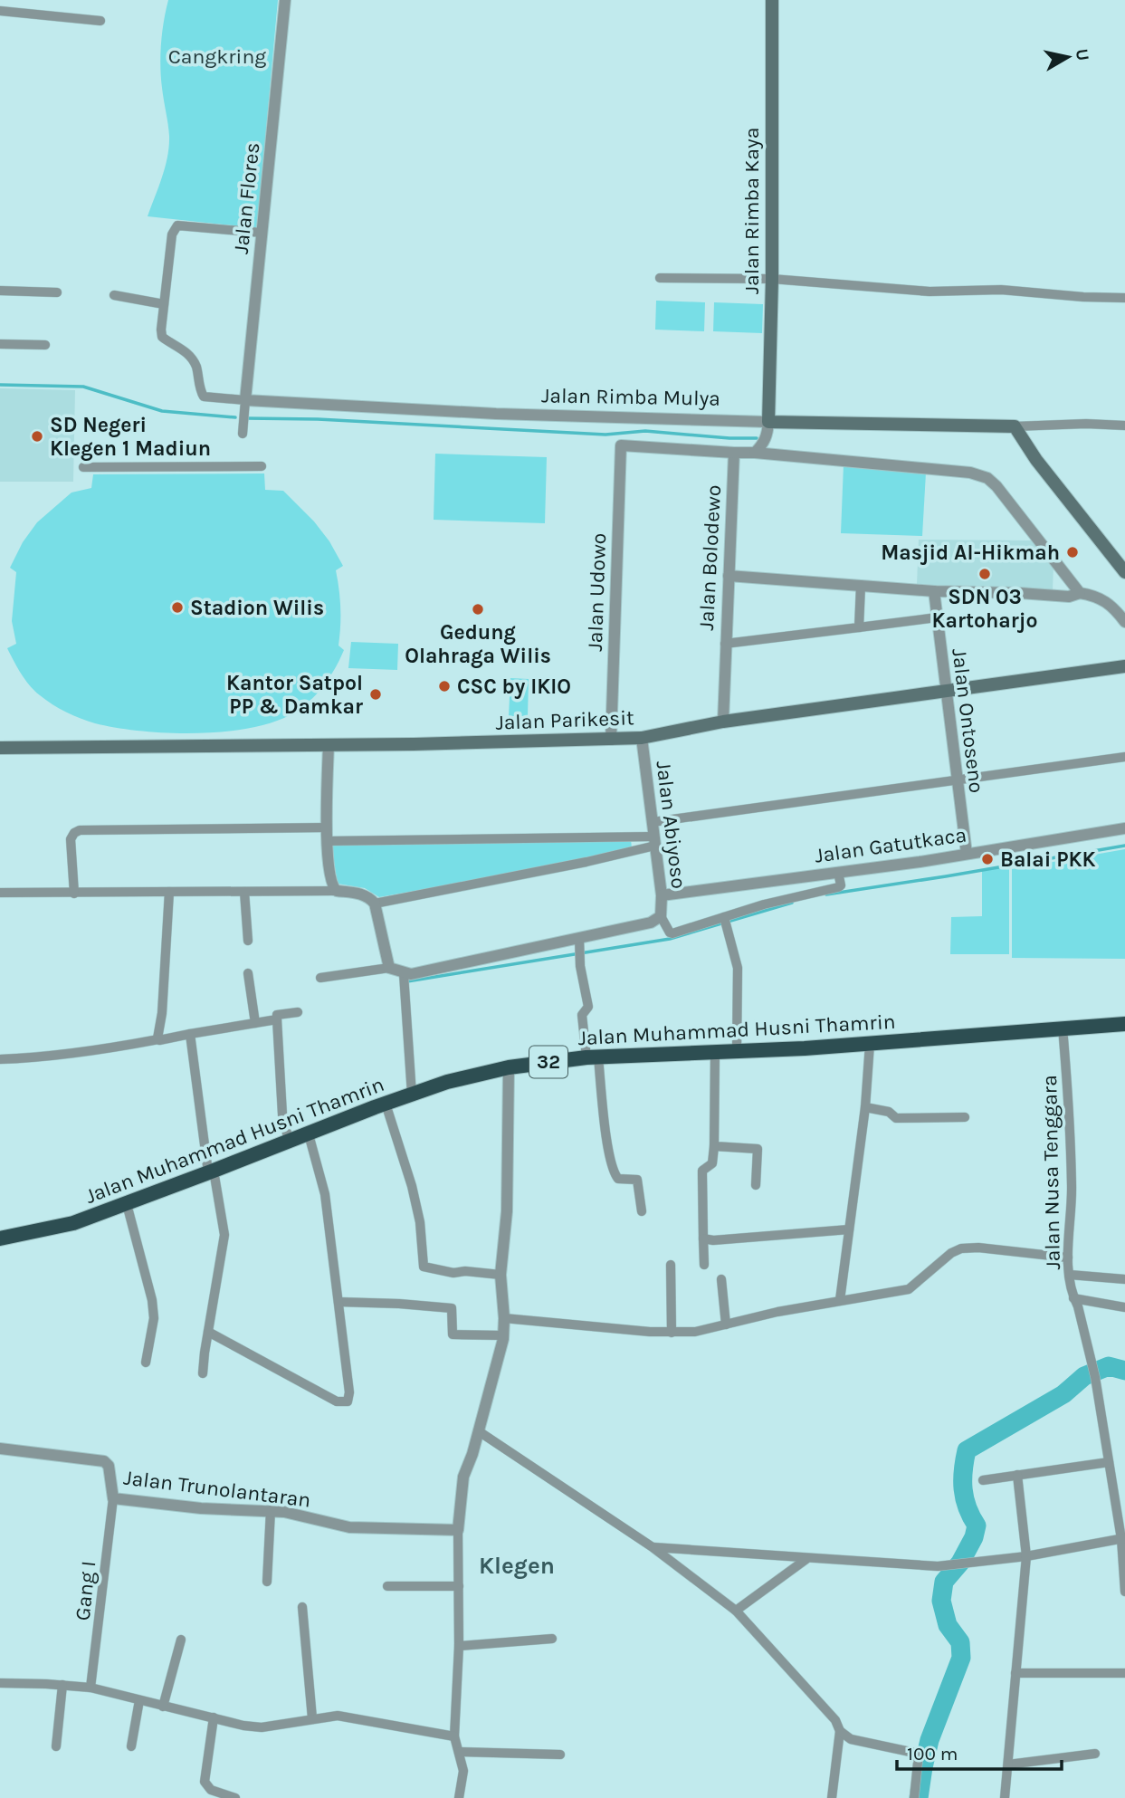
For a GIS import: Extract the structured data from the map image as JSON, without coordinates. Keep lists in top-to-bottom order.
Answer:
{
  "streets": {
    "highway": ["Jalan Muhammad Husni Thamrin", "32"],
    "main road": ["Jalan Rimba Kaya", "Jalan Rimba Mulya", "Jalan Parikesit"],
    "street": [
      "Jalan Flores",
      "Jalan Bolodewo",
      "Jalan Udowo",
      "Jalan Ontoseno",
      "Jalan Abiyoso",
      "Jalan Gatutkaca",
      "Jalan Nusa Tenggara",
      "Jalan Trunolantaran",
      "Gang I"
    ]
  },
  "crossings": [
    ["Jalan Flores", "Jalan Rimba Mulya"],
    ["Jalan Rimba Kaya", "Jalan Rimba Mulya"],
    ["Jalan Bolodewo", "Jalan Udowo"],
    ["Jalan Bolodewo", "Jalan Parikesit"],
    ["Jalan Udowo", "Jalan Parikesit"],
    ["Jalan Parikesit", "Jalan Ontoseno"],
    ["Jalan Parikesit", "Jalan Abiyoso"],
    ["Jalan Ontoseno", "Jalan Gatutkaca"],
    ["Jalan Abiyoso", "Jalan Gatutkaca"],
    ["Jalan Muhammad Husni Thamrin", "Jalan Nusa Tenggara"],
    ["Jalan Trunolantaran", "Gang I"]
  ],
  "districts": ["Klegen"],
  "parks": ["Cangkring"],
  "places": [
    "SD Negeri Klegen 1 Madiun",
    "Masjid Al-Hikmah",
    "SDN 03 Kartoharjo",
    "Stadion Wilis",
    "Gedung Olahraga Wilis",
    "CSC by IKIO",
    "Kantor Satpol PP & Damkar",
    "Balai PKK"
  ],
  "scale_bar": "100 m",
  "north": "right"
}
